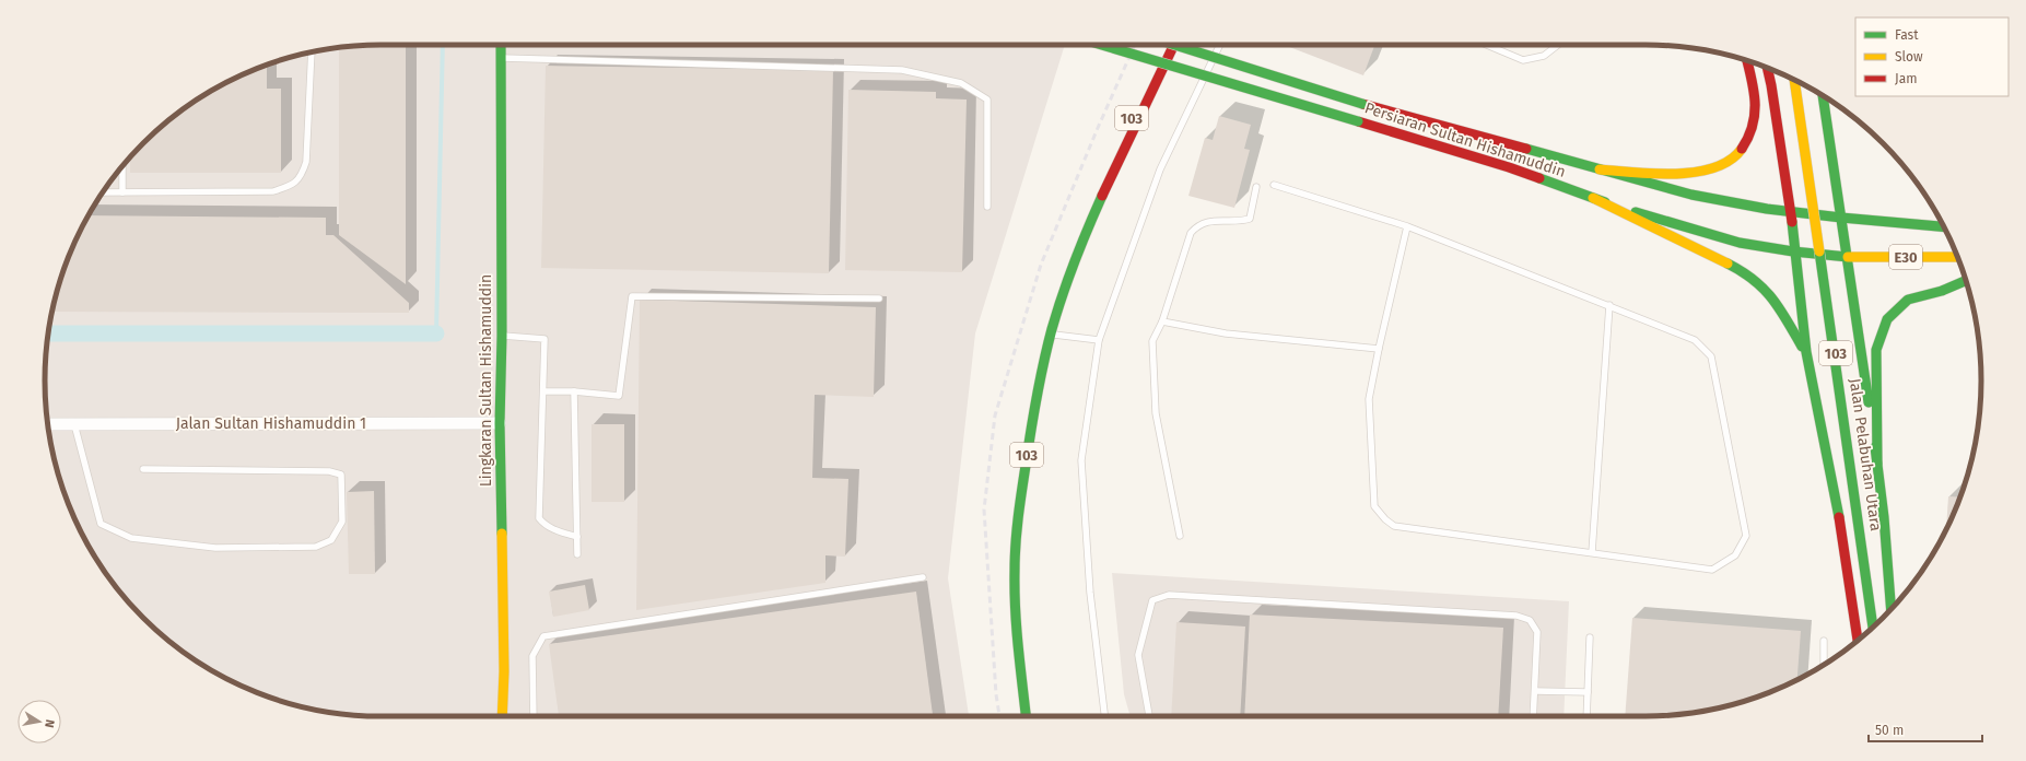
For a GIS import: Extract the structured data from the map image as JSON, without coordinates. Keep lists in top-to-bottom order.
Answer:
{
  "streets": {
    "main road": [
      "103",
      "Persiaran Sultan Hishamuddin",
      "E30",
      "Lingkaran Sultan Hishamuddin",
      "Jalan Pelabuhan Utara"
    ],
    "street": ["Jalan Sultan Hishamuddin 1"]
  },
  "crossings": [
    ["Persiaran Sultan Hishamuddin", "E30"],
    ["Lingkaran Sultan Hishamuddin", "Jalan Sultan Hishamuddin 1"]
  ],
  "legend": ["Fast", "Slow", "Jam"],
  "scale_bar": "50 m",
  "north": "right"
}
